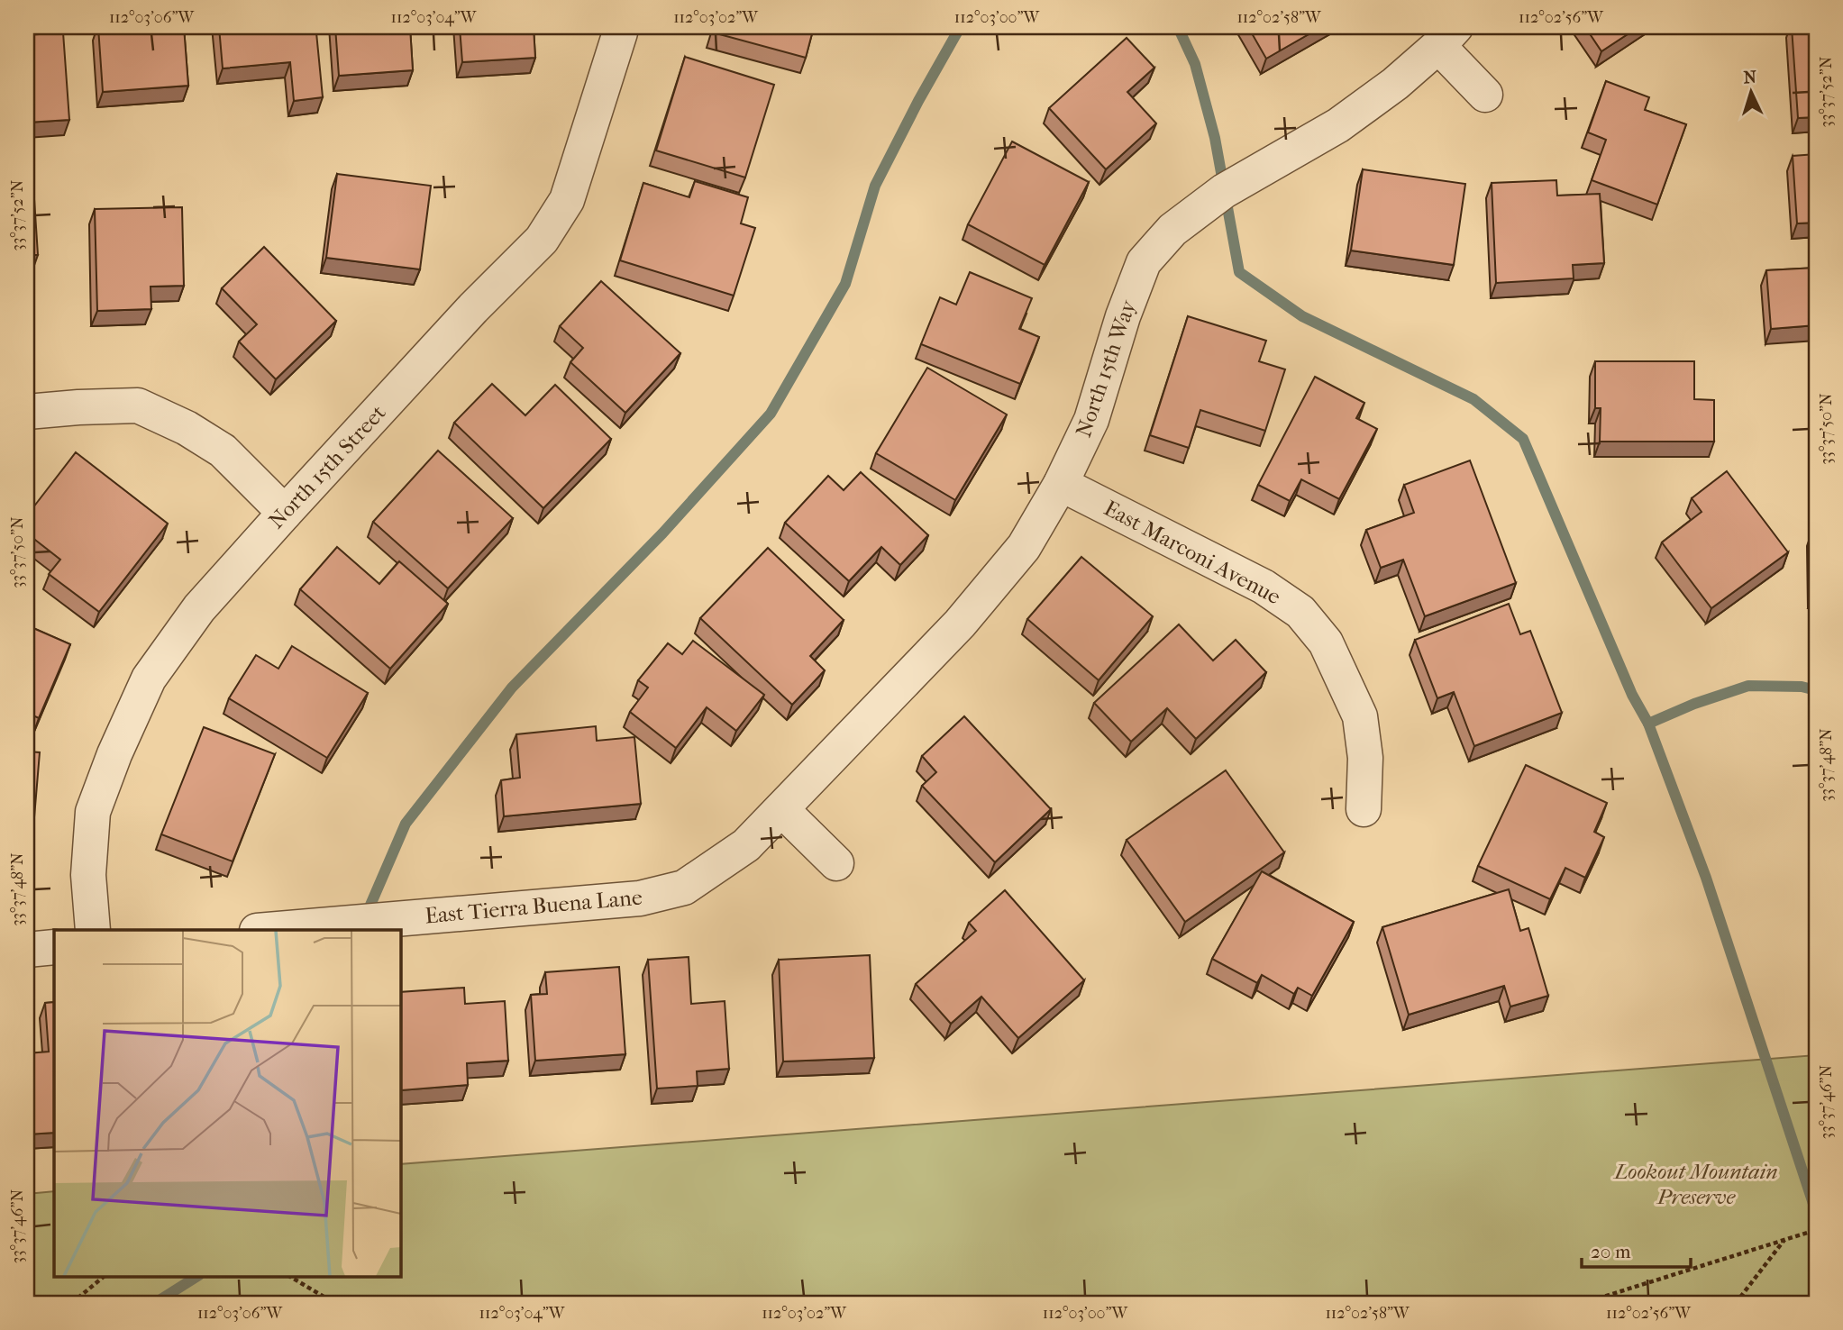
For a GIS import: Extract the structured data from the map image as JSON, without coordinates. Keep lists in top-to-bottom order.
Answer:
{
  "streets": {
    "street": [
      "North 15th Way",
      "North 15th Street",
      "East Marconi Avenue",
      "East Tierra Buena Lane"
    ]
  },
  "crossings": [
    ["North 15th Way", "East Marconi Avenue"],
    ["North 15th Way", "East Tierra Buena Lane"]
  ],
  "parks": ["Lookout Mountain Preserve"],
  "scale_bar": "20 m",
  "north": "top",
  "coordinates": [
    "112°03'06\"W",
    "112°03'04\"W",
    "112°03'02\"W",
    "112°03'00\"W",
    "112°02'58\"W",
    "112°02'56\"W",
    "33°37'52\"N",
    "33°37'50\"N",
    "33°37'48\"N",
    "33°37'46\"N"
  ]
}
